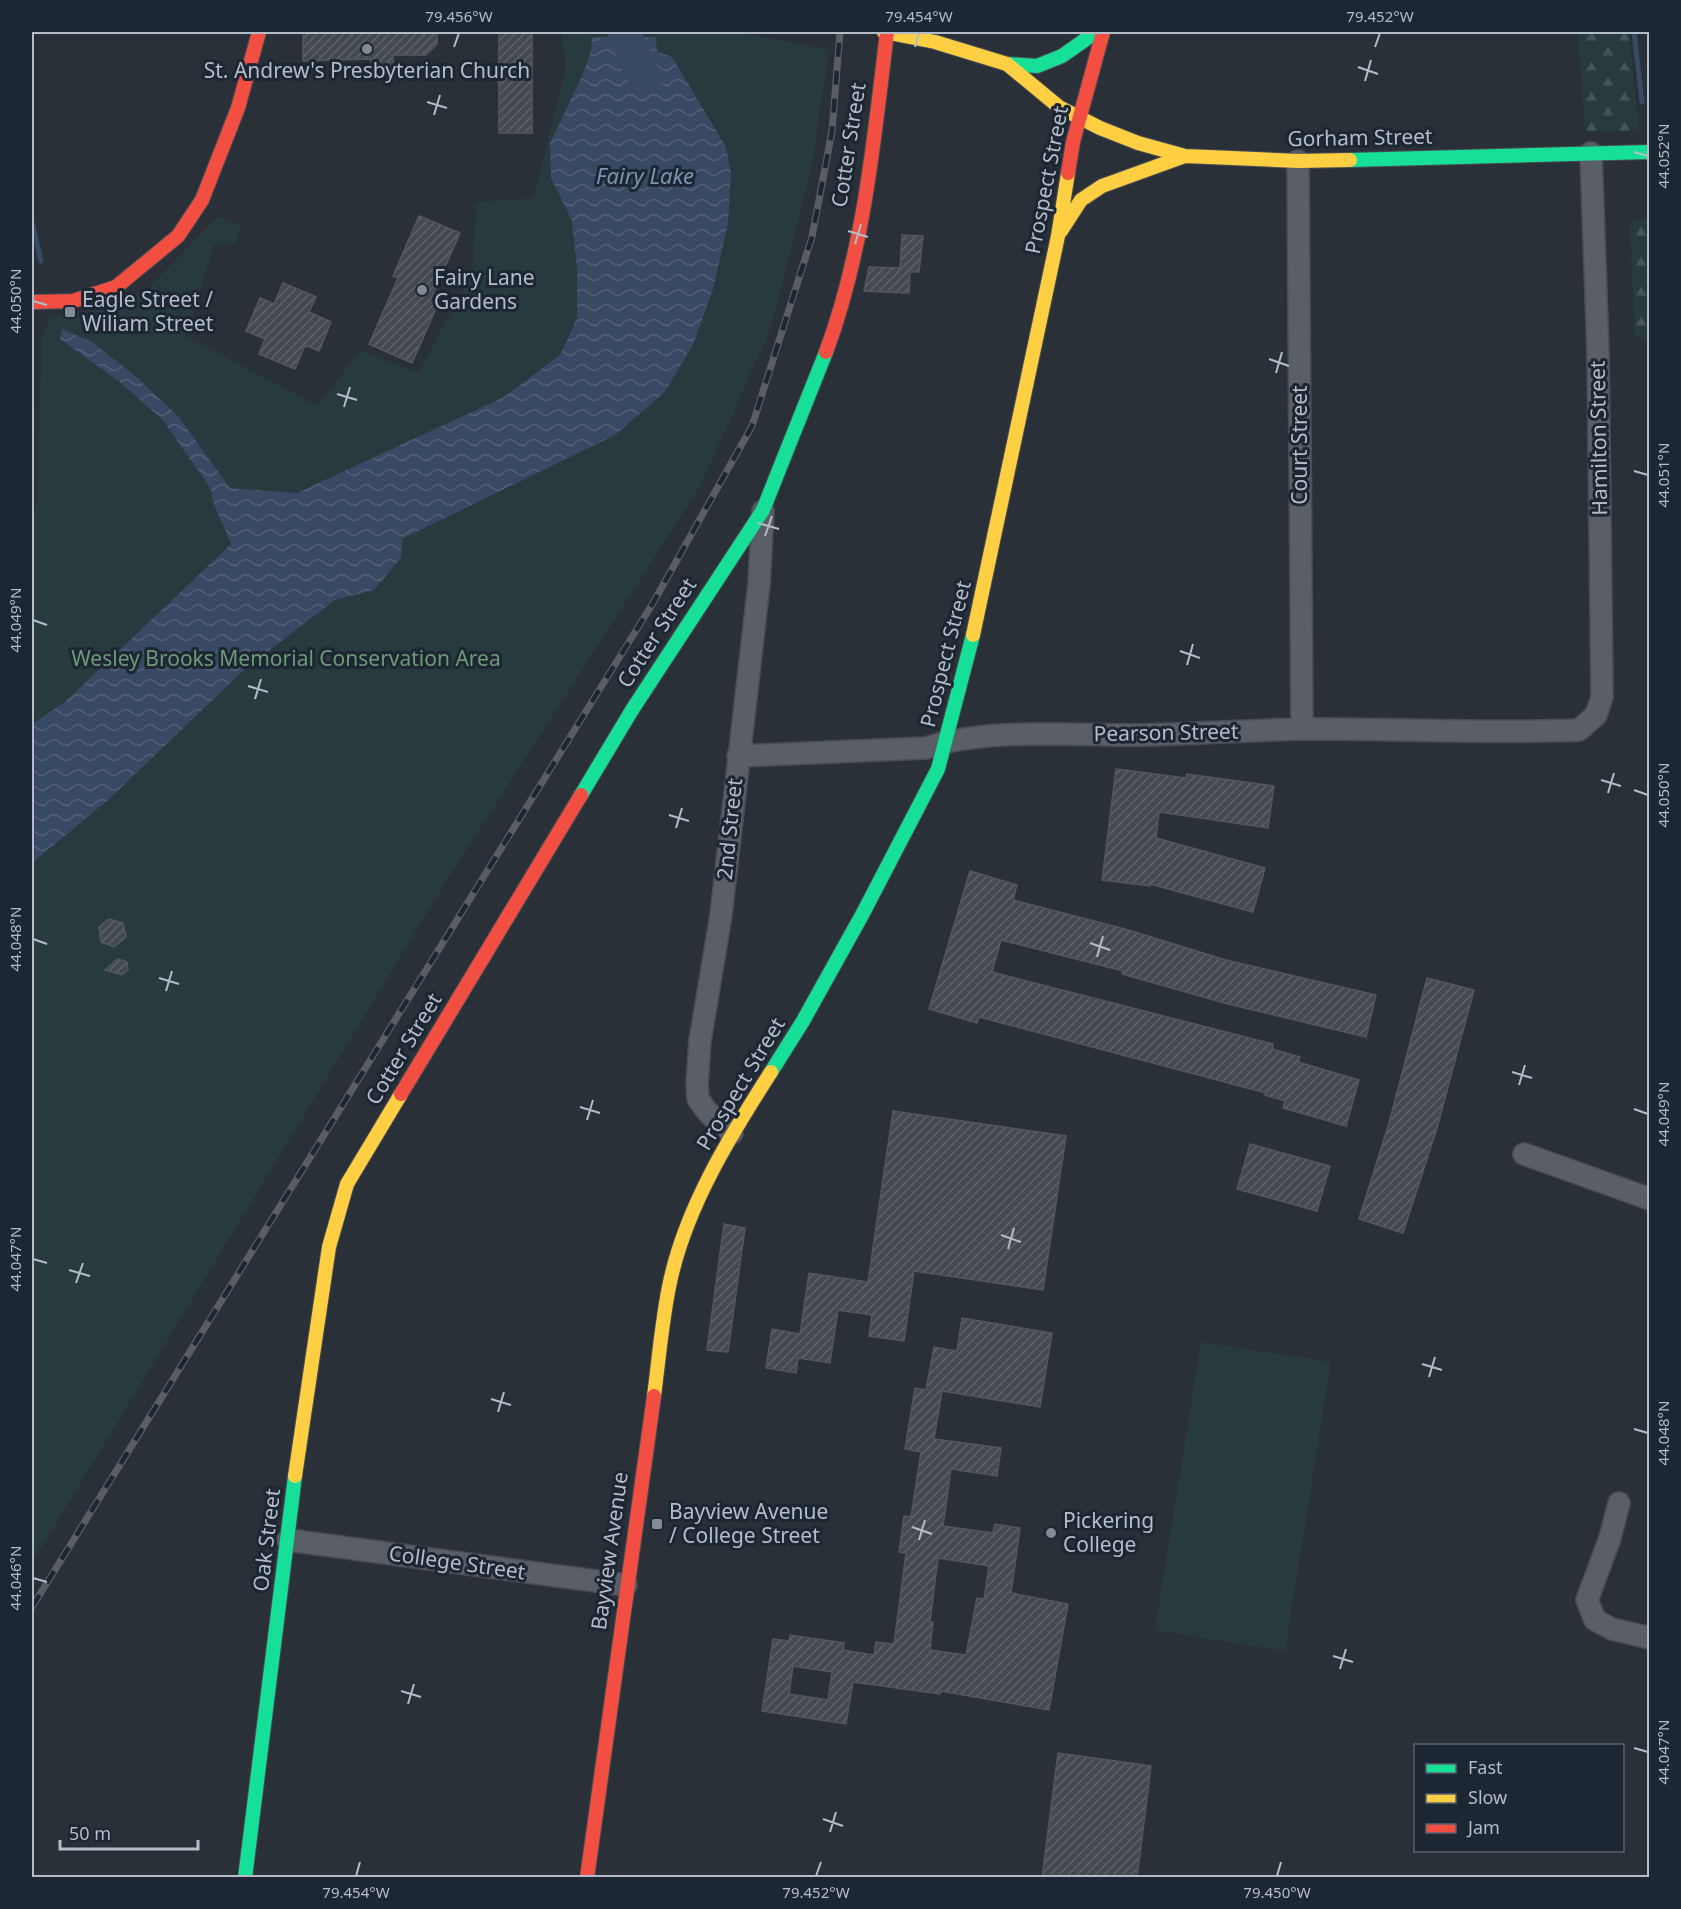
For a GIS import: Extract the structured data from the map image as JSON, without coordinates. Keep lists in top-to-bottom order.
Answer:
{
  "streets": {
    "main road": [
      "Gorham Street",
      "Cotter Street",
      "Prospect Street",
      "Oak Street",
      "Bayview Avenue"
    ],
    "street": [
      "Hamilton Street",
      "Court Street",
      "Pearson Street",
      "2nd Street",
      "College Street"
    ]
  },
  "crossings": [
    ["Gorham Street", "Prospect Street"],
    ["Gorham Street", "Hamilton Street"],
    ["Gorham Street", "Court Street"],
    ["Cotter Street", "2nd Street"],
    ["Cotter Street", "Oak Street"],
    ["Prospect Street", "Pearson Street"],
    ["Prospect Street", "2nd Street"],
    ["Prospect Street", "Bayview Avenue"],
    ["Hamilton Street", "Pearson Street"],
    ["Court Street", "Pearson Street"],
    ["Pearson Street", "2nd Street"],
    ["Oak Street", "College Street"],
    ["Bayview Avenue", "College Street"]
  ],
  "water": ["Fairy Lake"],
  "parks": ["Wesley Brooks Memorial Conservation Area"],
  "places": {
    "other": ["St. Andrew's Presbyterian Church", "Fairy Lane Gardens", "Pickering College"],
    "transit": ["Eagle Street / Wiliam Street", "Bayview Avenue / College Street"]
  },
  "legend": ["Fast", "Slow", "Jam"],
  "scale_bar": "50 m",
  "coordinates": [
    "79.456°W",
    "79.454°W",
    "79.452°W",
    "44.052°N",
    "44.050°N",
    "44.051°N",
    "44.049°N",
    "44.048°N",
    "44.047°N",
    "44.046°N",
    "79.450°W"
  ]
}
